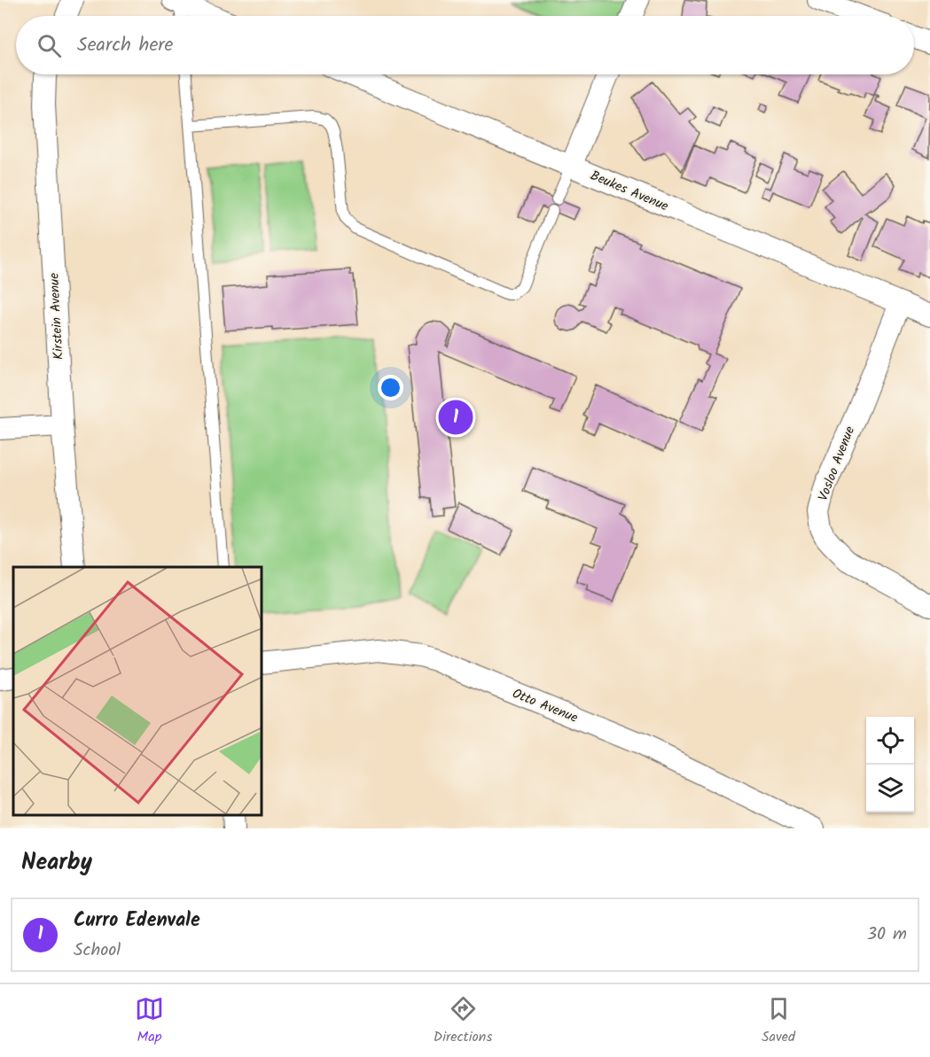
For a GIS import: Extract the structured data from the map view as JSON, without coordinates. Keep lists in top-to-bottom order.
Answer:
{
  "streets": {
    "street": [
      "Beukes Avenue",
      "Kirstein Avenue",
      "Vosloo Avenue",
      "Otto Avenue"
    ]
  },
  "crossings": [
    ["Beukes Avenue", "Vosloo Avenue"]
  ],
  "page": {
    "search": "Search here",
    "pins": "1",
    "heading": "Nearby",
    "list": [
      {
        "mark": "1",
        "name": "Curro Edenvale",
        "note": "School",
        "value": "30 m"
      }
    ],
    "nav": ["Map", "Directions", "Saved"]
  }
}
